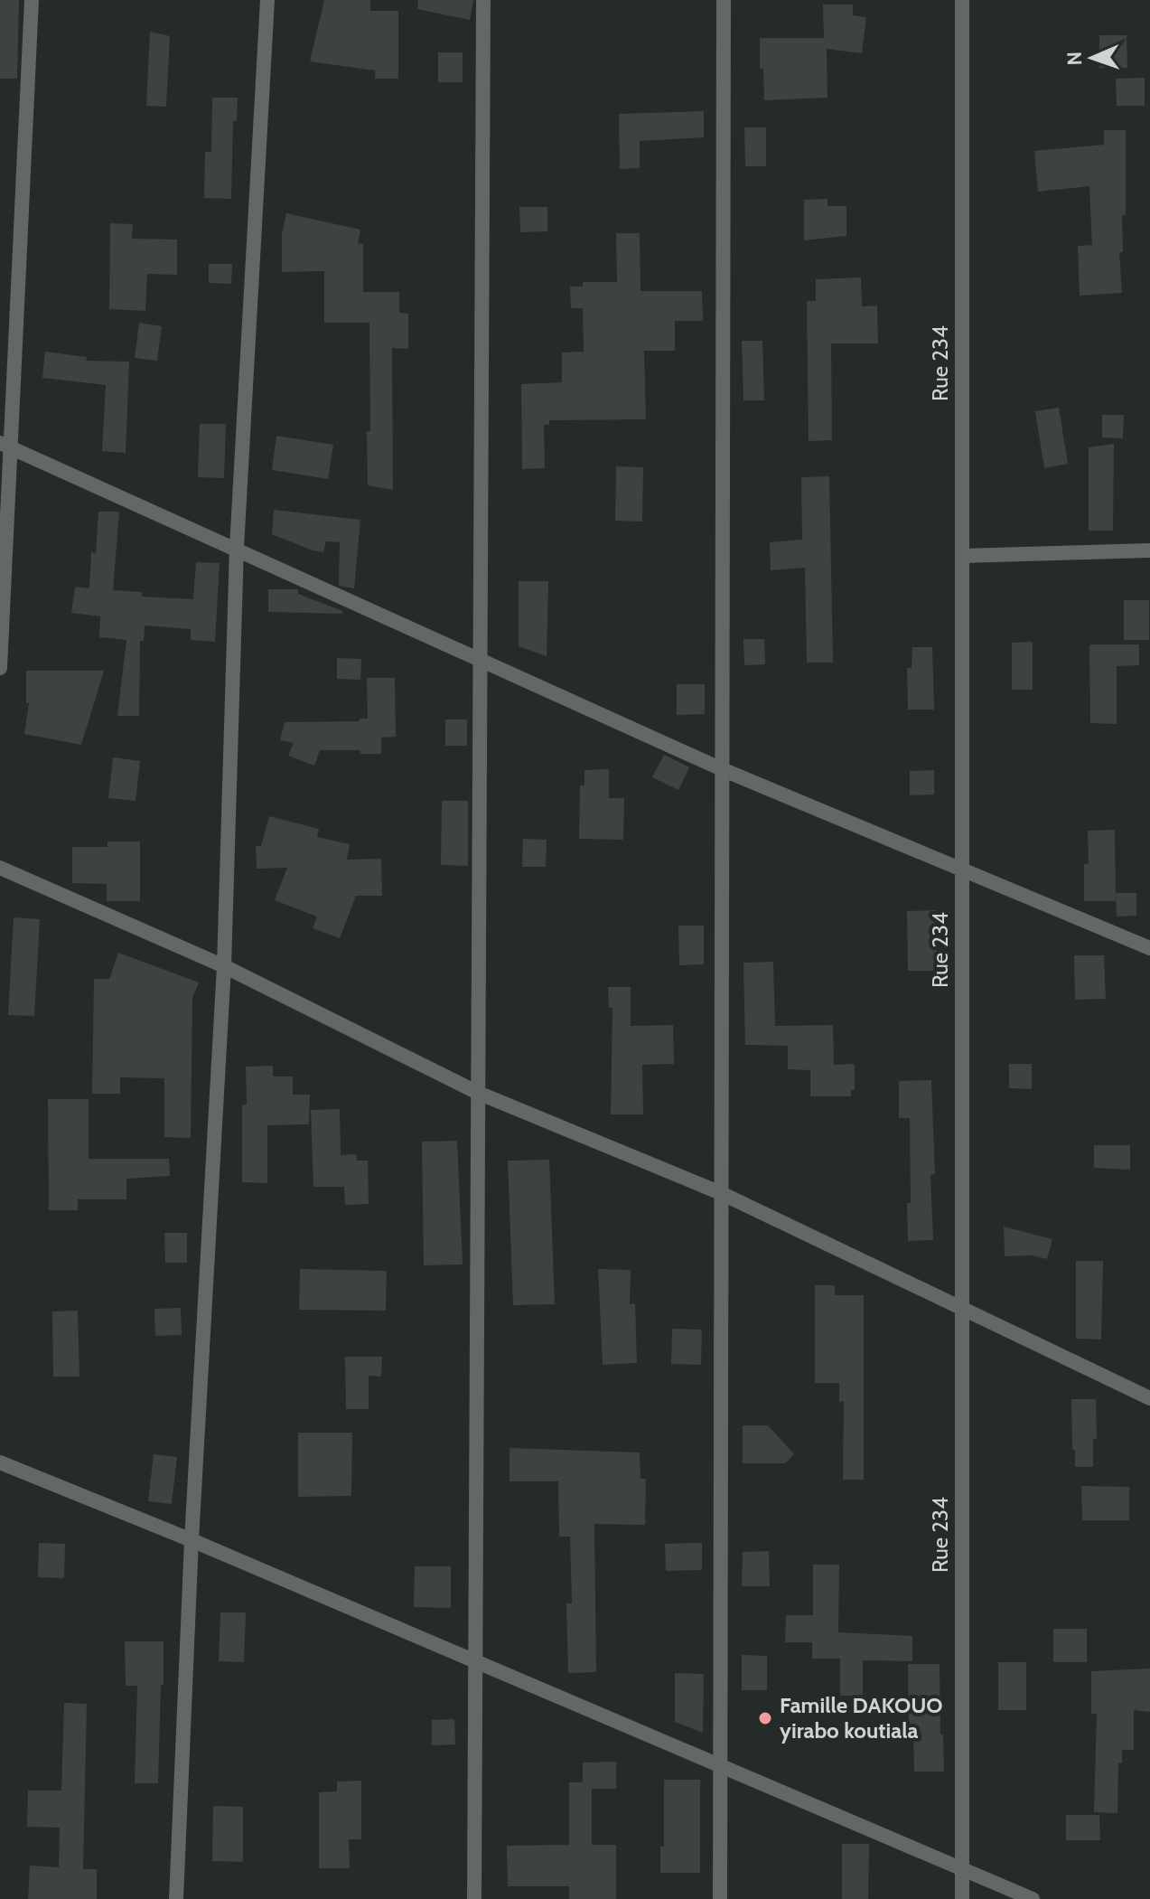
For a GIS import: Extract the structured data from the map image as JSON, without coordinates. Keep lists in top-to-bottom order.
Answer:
{
  "streets": {
    "street": ["Rue 234"]
  },
  "places": ["Famille DAKOUO yirabo koutiala"],
  "north": "left"
}
